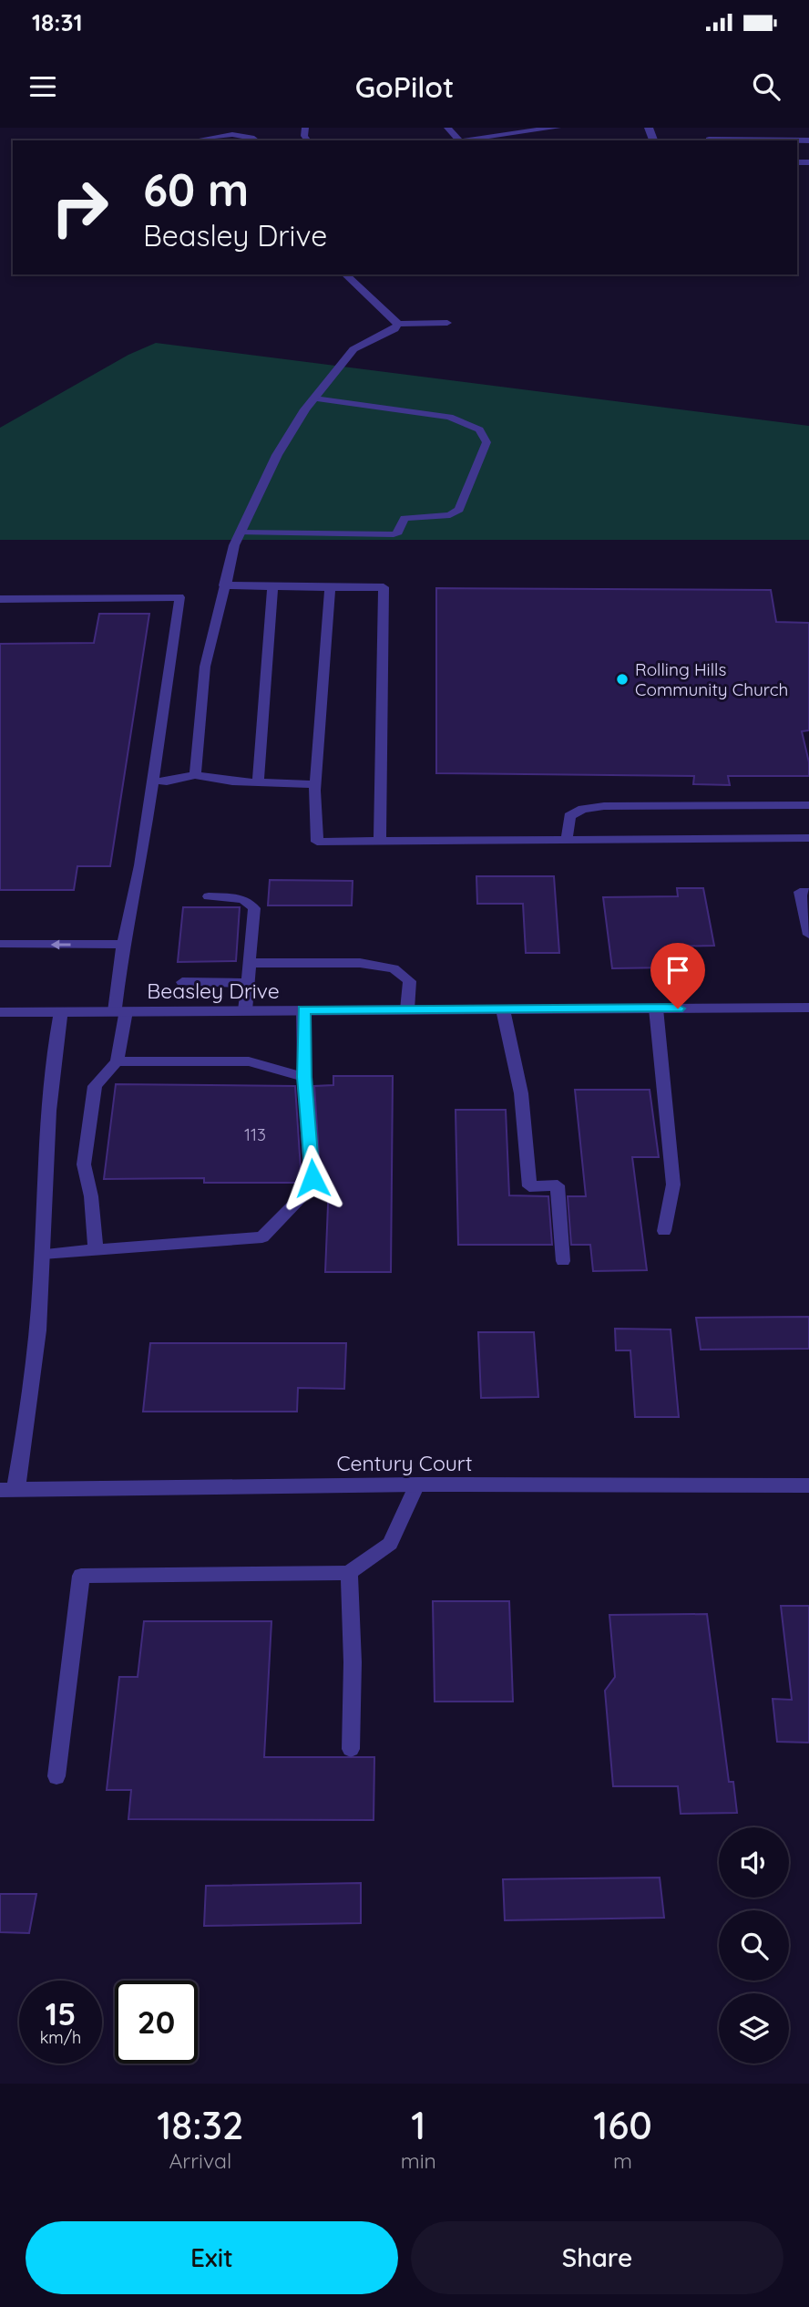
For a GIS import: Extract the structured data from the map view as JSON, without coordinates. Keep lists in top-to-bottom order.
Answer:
{
  "streets": {
    "street": ["Beasley Drive", "Century Court"]
  },
  "places": ["Rolling Hills Community Church"],
  "house_numbers": ["113"],
  "page": {
    "status": "18:31",
    "header": "GoPilot",
    "turn": ["60 m", "Beasley Drive"],
    "speed": "15 km/h",
    "limit": "20",
    "eta": [
      "18:32",
      "Arrival",
      "1",
      "min",
      "160",
      "m"
    ],
    "buttons": ["Exit", "Share"]
  }
}
